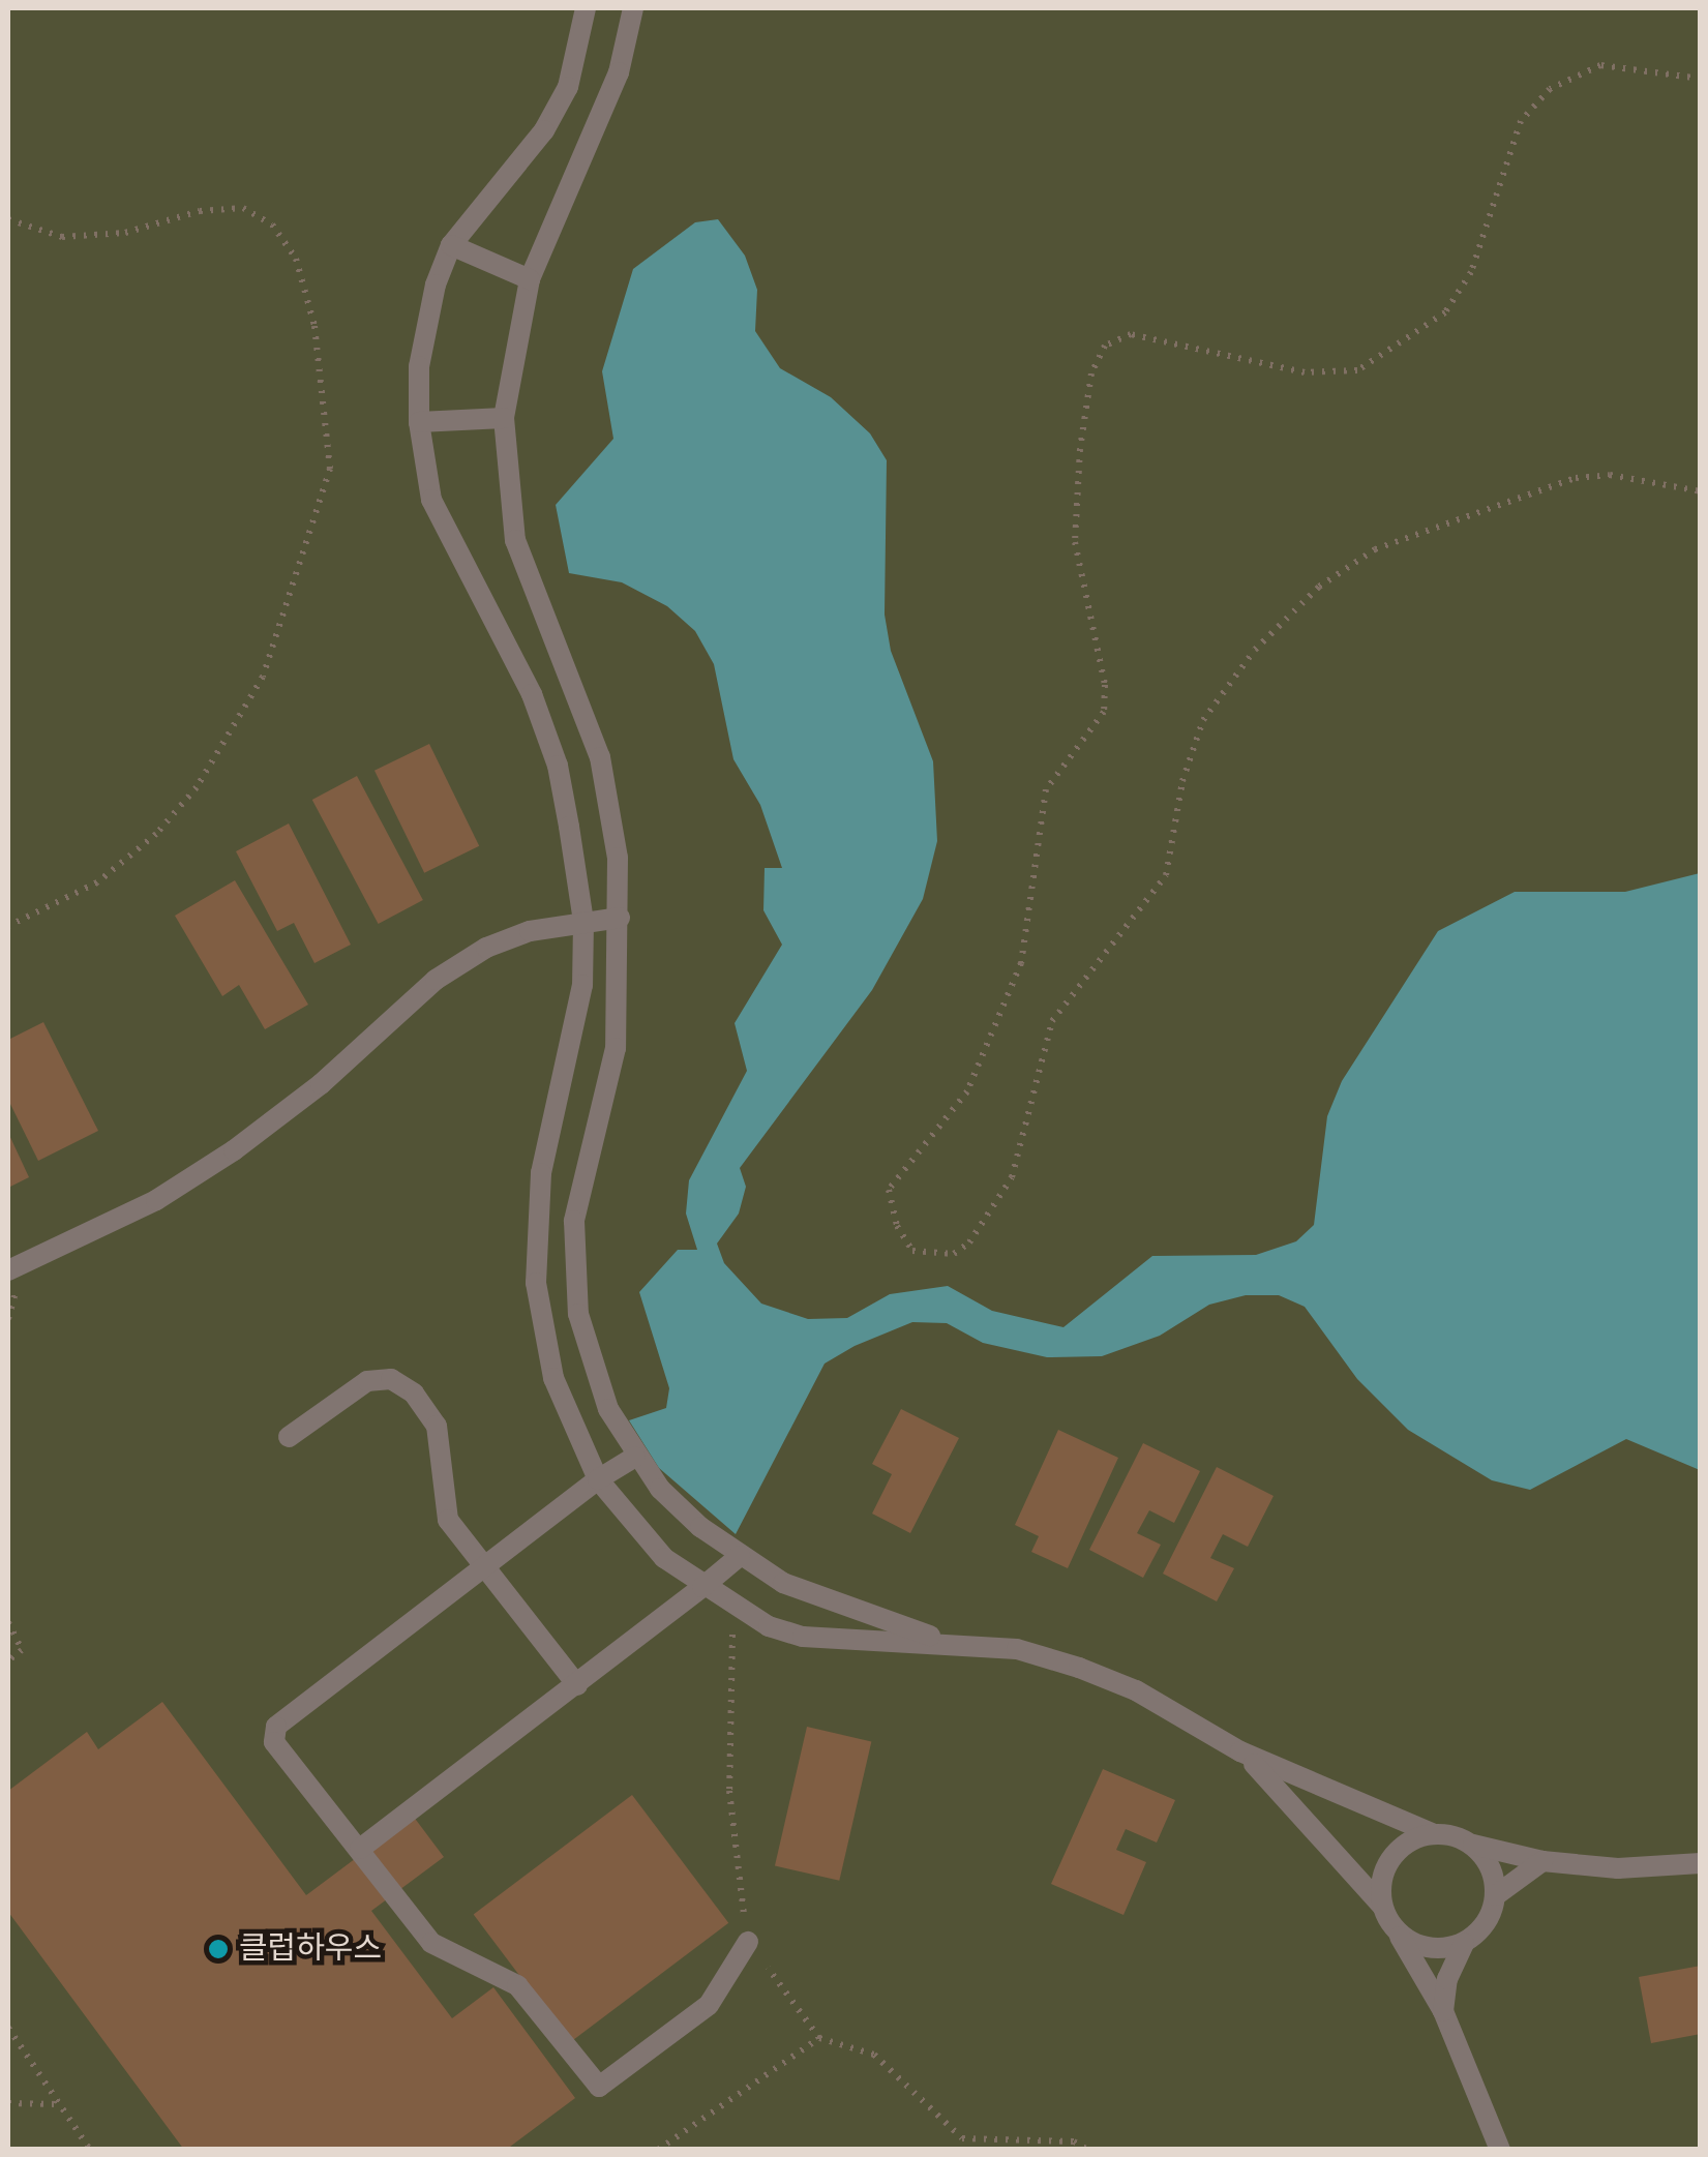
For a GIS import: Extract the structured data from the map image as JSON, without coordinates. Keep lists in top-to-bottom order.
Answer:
{
  "places": ["클럽하우스"]
}
